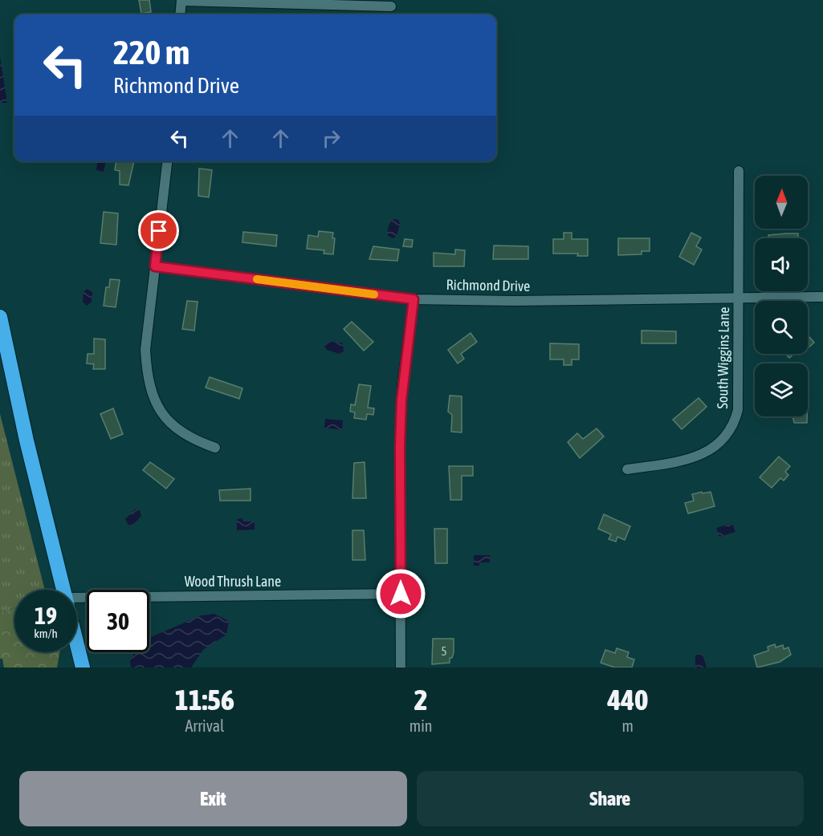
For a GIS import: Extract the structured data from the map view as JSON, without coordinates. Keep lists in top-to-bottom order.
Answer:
{
  "streets": {
    "street": ["Richmond Drive", "South Wiggins Lane", "Wood Thrush Lane"]
  },
  "crossings": [
    ["Richmond Drive", "South Wiggins Lane"]
  ],
  "house_numbers": ["5"],
  "north": "top",
  "page": {
    "turn": ["220 m", "Richmond Drive"],
    "speed": "19 km/h",
    "limit": "30",
    "eta": [
      "11:56",
      "Arrival",
      "2",
      "min",
      "440",
      "m"
    ],
    "buttons": ["Exit", "Share"]
  }
}
